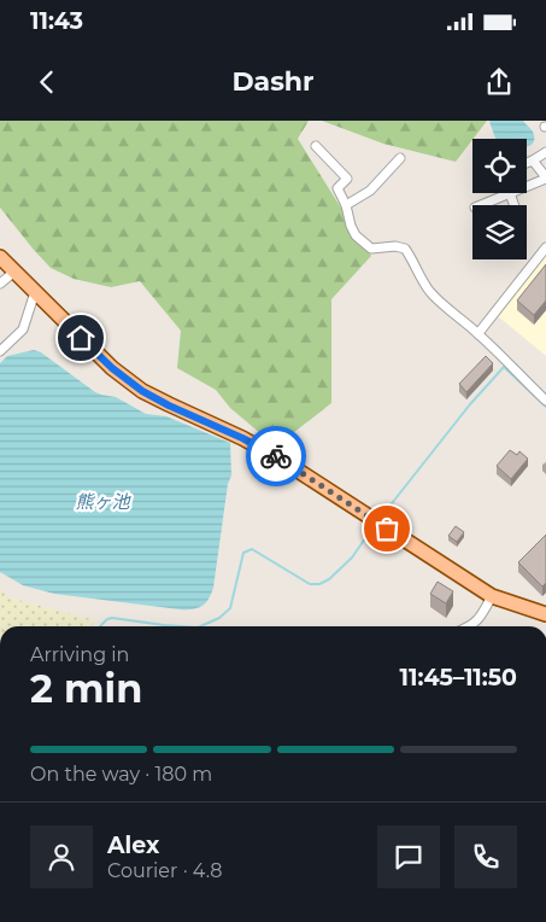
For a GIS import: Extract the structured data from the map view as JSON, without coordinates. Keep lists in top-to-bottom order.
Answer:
{
  "water": ["熊ヶ池"],
  "page": {
    "status": "11:43",
    "header": "Dashr",
    "heading": ["2 min", "Arriving in", "11:45–11:50"],
    "panel": ["Alex", "Courier · 4.8"],
    "bar": "On the way · 180 m"
  }
}
